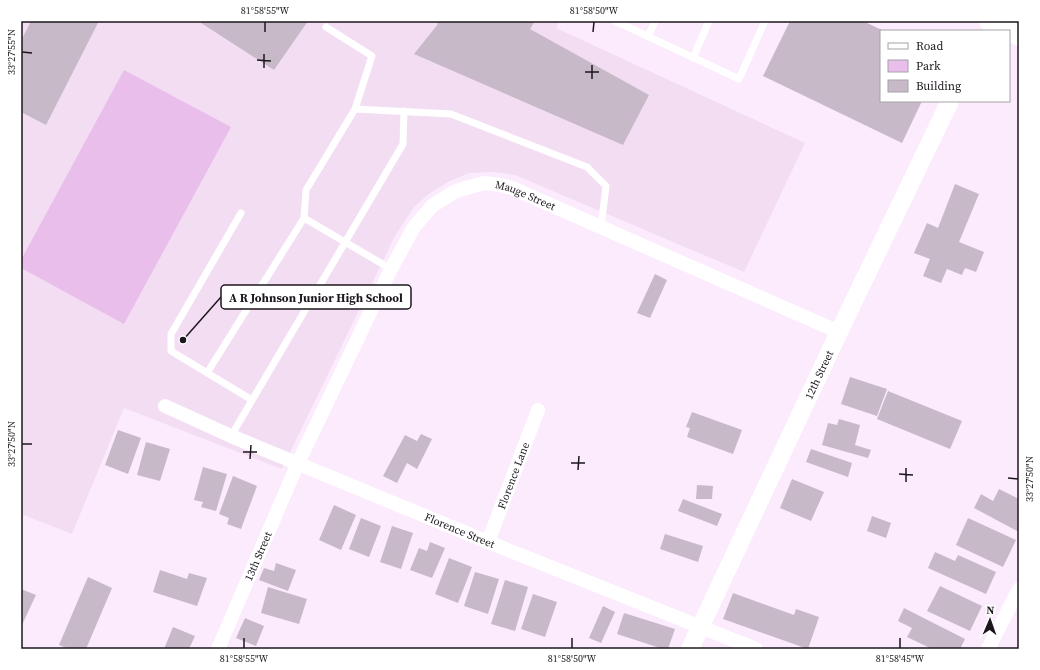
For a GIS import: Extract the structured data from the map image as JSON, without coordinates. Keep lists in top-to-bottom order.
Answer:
{
  "streets": {
    "street": [
      "Mauge Street",
      "12th Street",
      "Florence Lane",
      "Florence Street",
      "13th Street"
    ]
  },
  "crossings": [
    ["Mauge Street", "12th Street"],
    ["Mauge Street", "Florence Street"],
    ["Mauge Street", "13th Street"],
    ["12th Street", "Florence Street"],
    ["Florence Lane", "Florence Street"],
    ["Florence Street", "13th Street"]
  ],
  "places": ["A R Johnson Junior High School"],
  "legend": ["Road", "Park", "Building"],
  "north": "top",
  "coordinates": [
    "81°58'55\"W",
    "81°58'50\"W",
    "33°27'55\"N",
    "33°27'50\"N",
    "81°58'45\"W"
  ]
}
